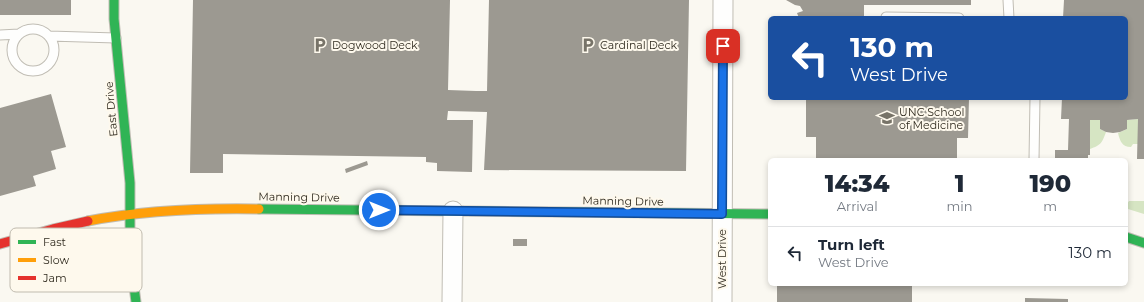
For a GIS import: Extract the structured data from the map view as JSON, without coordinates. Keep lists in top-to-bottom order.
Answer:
{
  "streets": {
    "street": ["East Drive", "Manning Drive", "West Drive"]
  },
  "crossings": [
    ["East Drive", "Manning Drive"],
    ["Manning Drive", "West Drive"]
  ],
  "places": {
    "parking": ["Dogwood Deck", "Cardinal Deck"],
    "school or university": ["UNC School of Medicine"]
  },
  "legend": ["Fast", "Slow", "Jam"],
  "page": {
    "turn": ["130 m", "West Drive"],
    "eta": [
      "14:34",
      "Arrival",
      "1",
      "min",
      "190",
      "m"
    ],
    "list": [
      {
        "name": "Turn left",
        "note": "West Drive",
        "value": "130 m"
      }
    ]
  }
}
